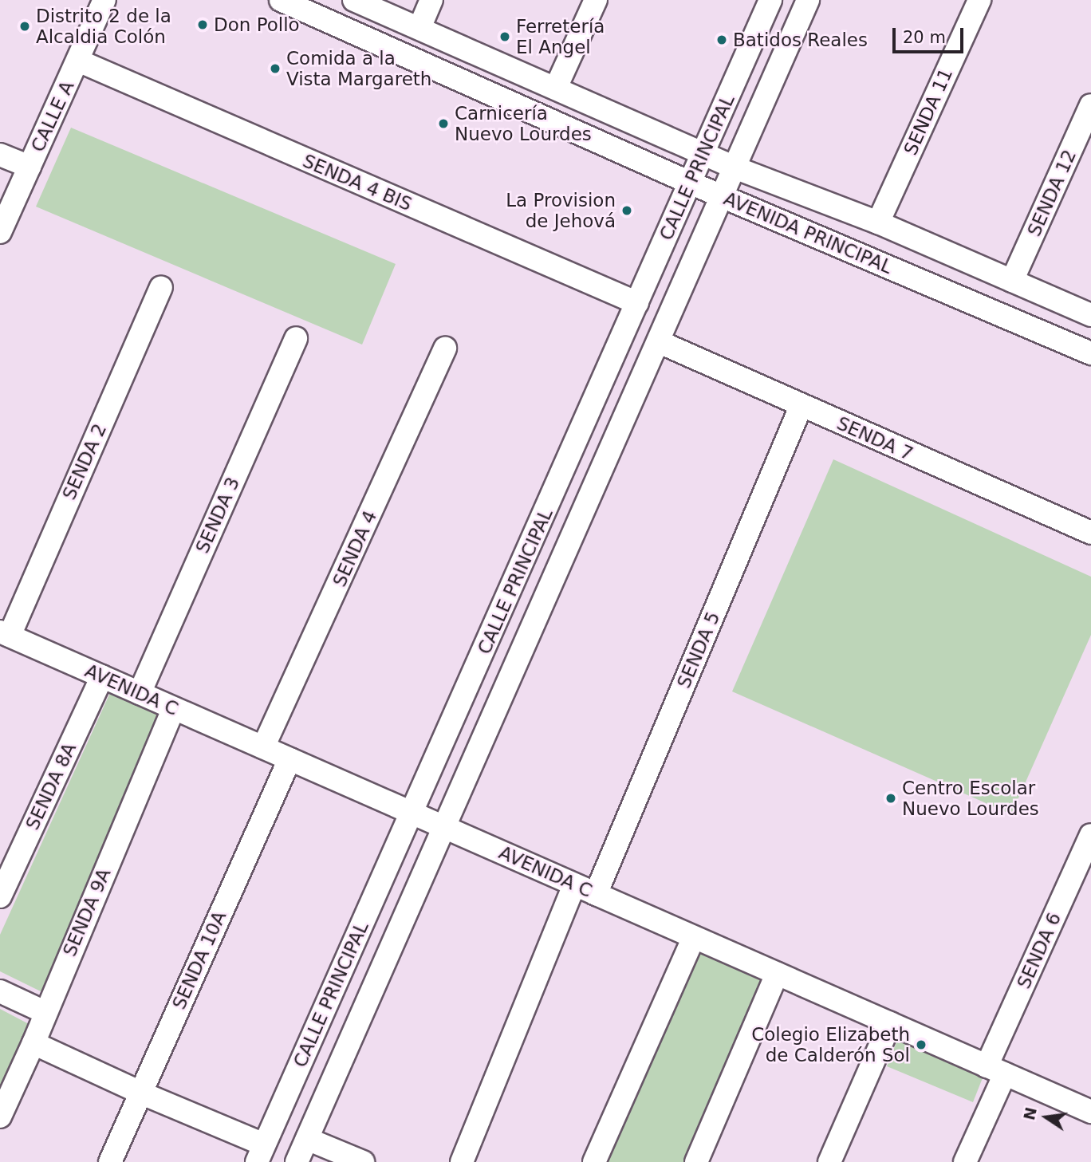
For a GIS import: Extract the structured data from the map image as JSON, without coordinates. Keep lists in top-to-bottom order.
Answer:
{
  "streets": {
    "street": [
      "SENDA 11",
      "CALLE A",
      "CALLE PRINCIPAL",
      "SENDA 4 BIS",
      "SENDA 12",
      "AVENIDA PRINCIPAL",
      "SENDA 7",
      "SENDA 2",
      "SENDA 3",
      "SENDA 4",
      "SENDA 5",
      "AVENIDA C",
      "SENDA 8A",
      "SENDA 9A",
      "SENDA 6",
      "SENDA 10A"
    ]
  },
  "crossings": [
    ["SENDA 11", "AVENIDA PRINCIPAL"],
    ["CALLE A", "SENDA 4 BIS"],
    ["CALLE PRINCIPAL", "SENDA 4 BIS"],
    ["CALLE PRINCIPAL", "AVENIDA PRINCIPAL"],
    ["CALLE PRINCIPAL", "SENDA 7"],
    ["CALLE PRINCIPAL", "AVENIDA C"],
    ["SENDA 12", "AVENIDA PRINCIPAL"],
    ["SENDA 7", "SENDA 5"],
    ["SENDA 2", "AVENIDA C"],
    ["SENDA 3", "AVENIDA C"],
    ["SENDA 4", "AVENIDA C"],
    ["SENDA 5", "AVENIDA C"],
    ["AVENIDA C", "SENDA 8A"],
    ["AVENIDA C", "SENDA 9A"],
    ["AVENIDA C", "SENDA 6"],
    ["AVENIDA C", "SENDA 10A"]
  ],
  "places": [
    "Don Pollo",
    "Distrito 2 de la Alcaldia Colón",
    "Ferretería El Angel",
    "Batidos Reales",
    "Comida a la Vista Margareth",
    "Carnicería Nuevo Lourdes",
    "La Provision de Jehová",
    "Centro Escolar Nuevo Lourdes",
    "Colegio Elizabeth de Calderón Sol"
  ],
  "scale_bar": "20 m",
  "north": "left"
}
